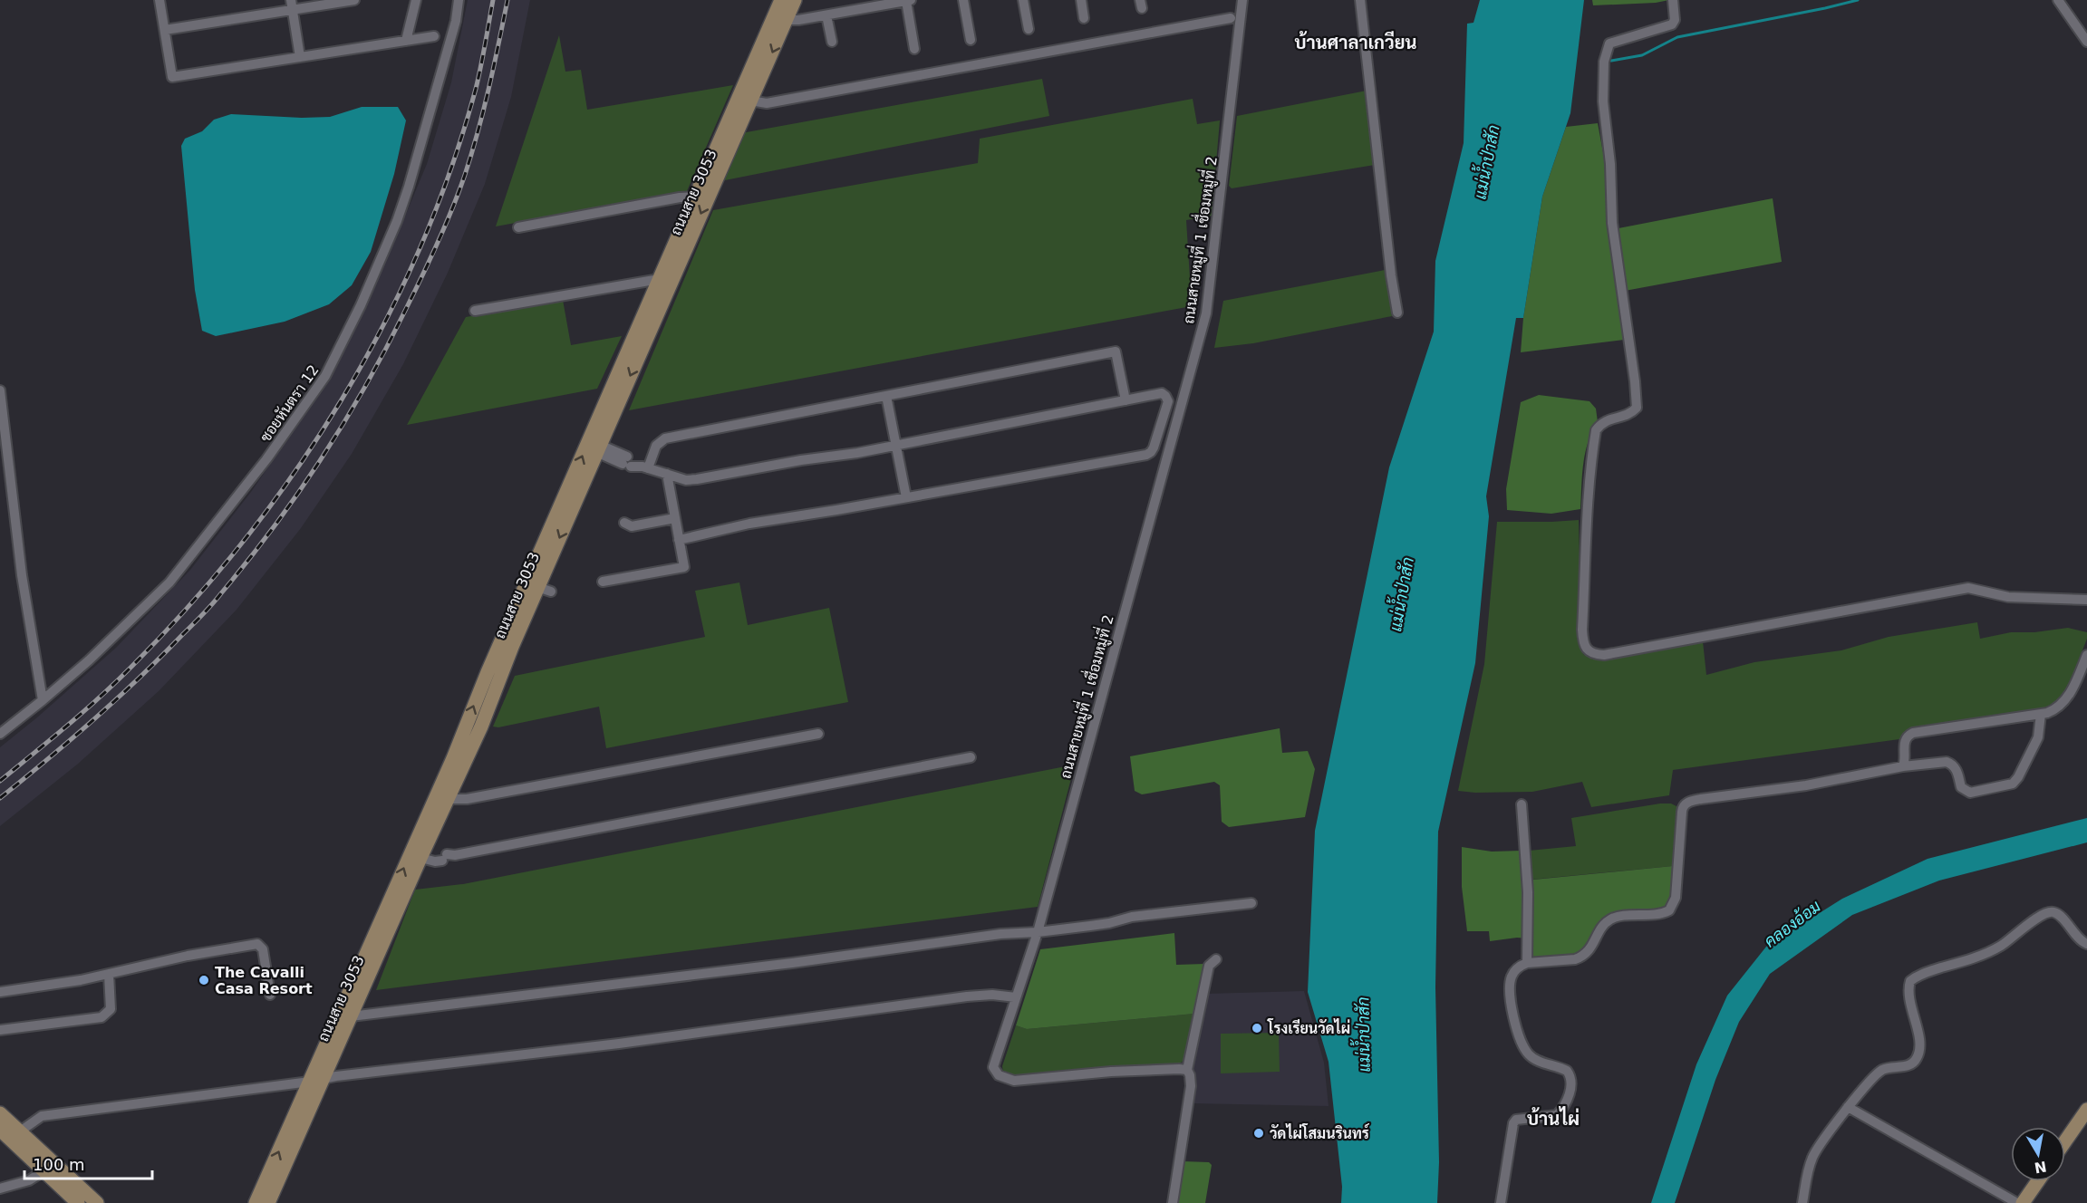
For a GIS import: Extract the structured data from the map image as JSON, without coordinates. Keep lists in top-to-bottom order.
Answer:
{
  "streets": {
    "main road": ["ถนนสาย 3053"],
    "street": ["ถนนสายหมู่ที่ 1 เชื่อมหมู่ที่ 2", "ซอยหันตรา 12"]
  },
  "districts": ["บ้านศาลาเกวียน", "บ้านไผ่"],
  "water": ["แม่น้ำป่าสัก", "คลองอ้อม"],
  "places": ["The Cavalli Casa Resort", "โรงเรียนวัดไผ่", "วัดไผ่โสมนรินทร์"],
  "scale_bar": "100 m",
  "north": "bottom"
}
